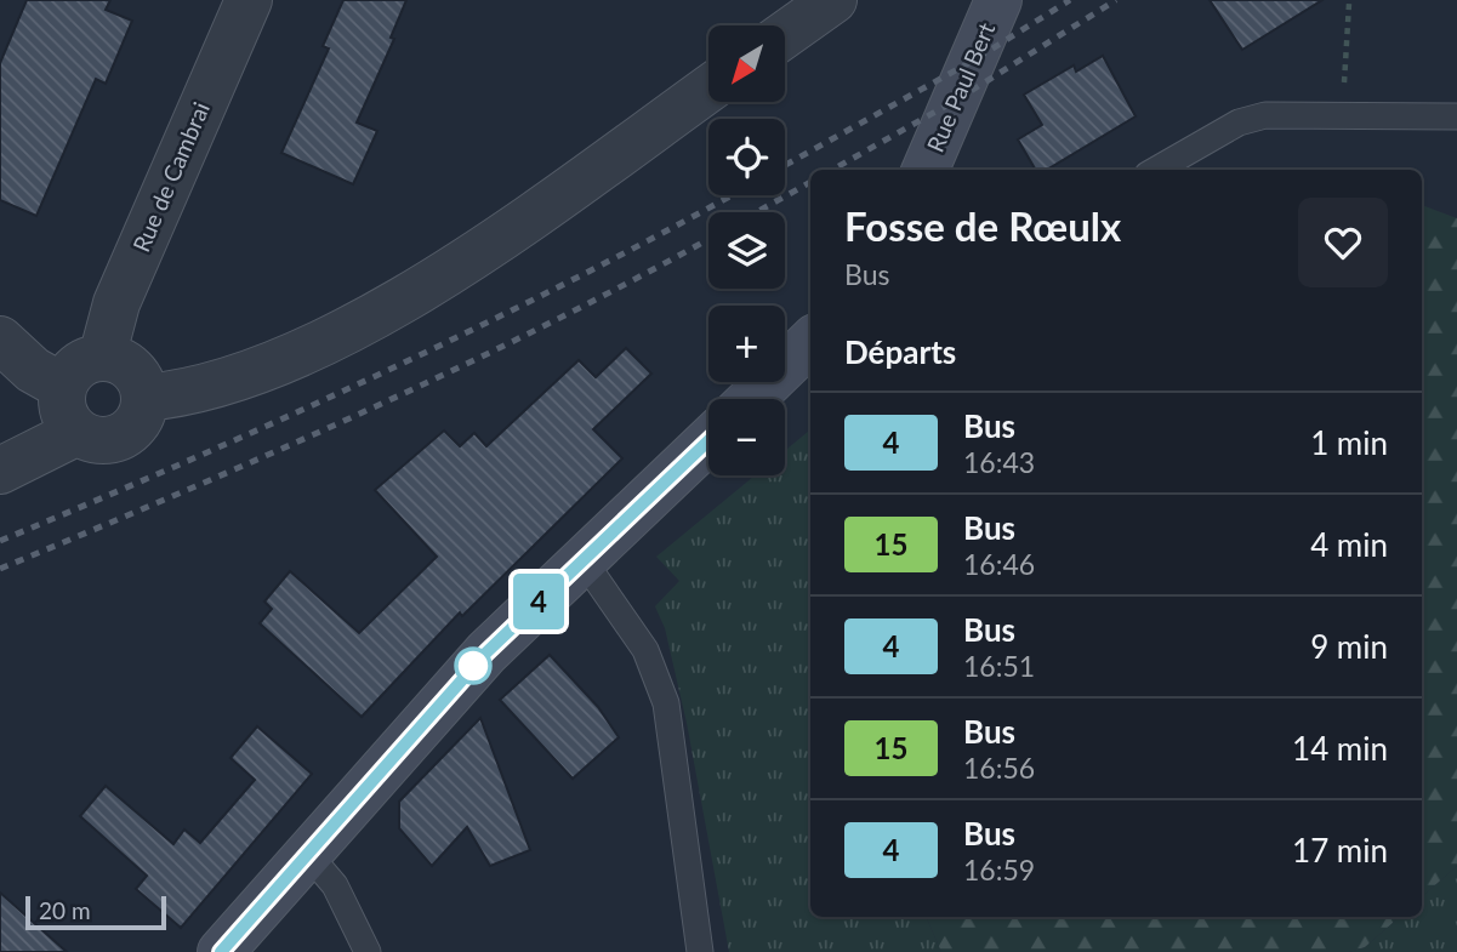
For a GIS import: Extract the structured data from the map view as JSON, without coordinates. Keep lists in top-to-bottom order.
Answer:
{
  "streets": {
    "street": ["Rue Paul Bert", "Rue de Cambrai"]
  },
  "lines": ["bus line 4"],
  "scale_bar": "20 m",
  "north": "bottom left",
  "page": {
    "on_map": "4",
    "map_buttons": ["+", "−"],
    "heading": [
      ["Fosse de Rœulx", "Bus"],
      "Départs"
    ],
    "list": [
      {
        "mark": "4",
        "name": "Bus",
        "note": "16:43",
        "value": "1 min"
      },
      {
        "mark": "15",
        "name": "Bus",
        "note": "16:46",
        "value": "4 min"
      },
      {
        "mark": "4",
        "name": "Bus",
        "note": "16:51",
        "value": "9 min"
      },
      {
        "mark": "15",
        "name": "Bus",
        "note": "16:56",
        "value": "14 min"
      },
      {
        "mark": "4",
        "name": "Bus",
        "note": "16:59",
        "value": "17 min"
      }
    ],
    "scale": "20 m"
  }
}
